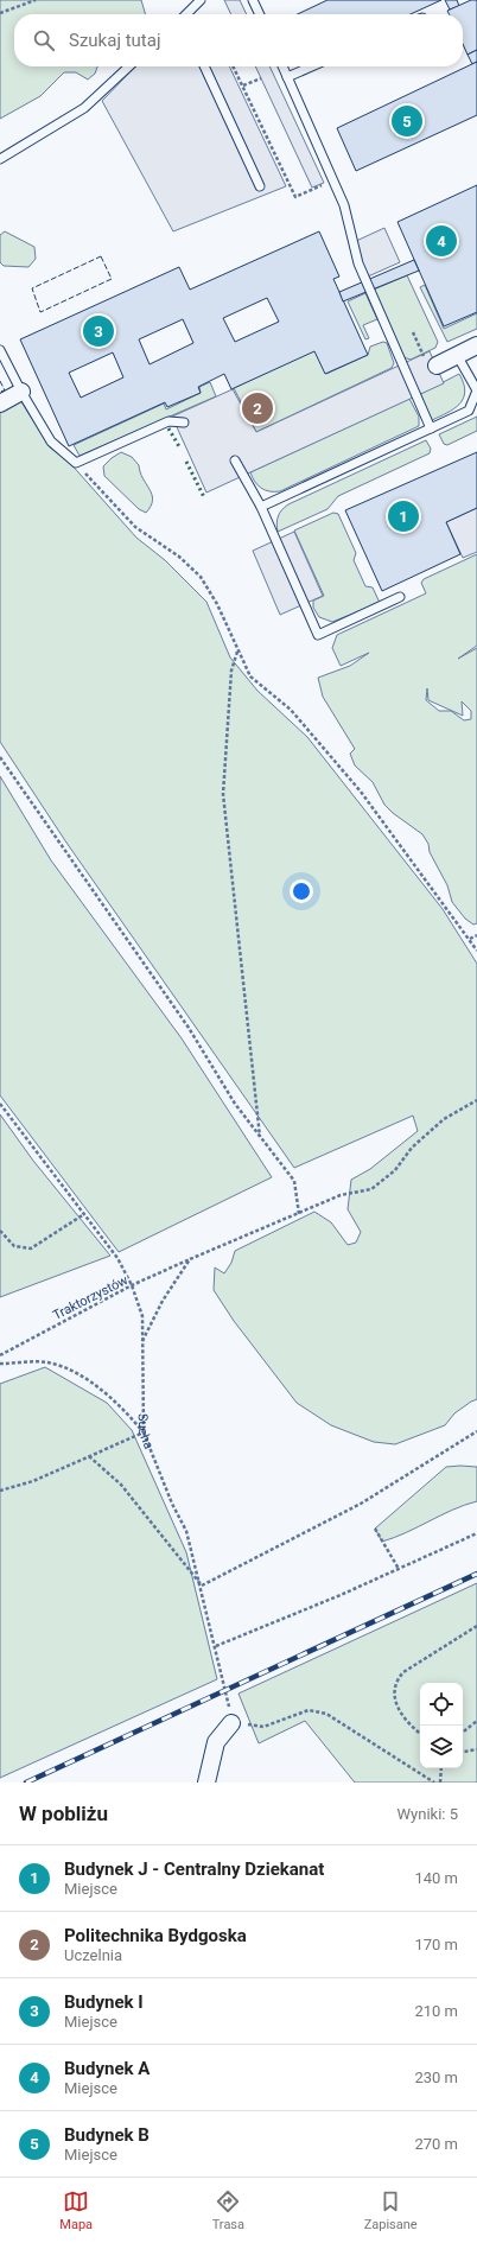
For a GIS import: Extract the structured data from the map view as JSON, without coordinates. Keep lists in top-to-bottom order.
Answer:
{
  "streets": {
    "path": ["Traktorzystów", "Sucha"]
  },
  "crossings": [
    ["Traktorzystów", "Sucha"]
  ],
  "page": {
    "search": "Szukaj tutaj",
    "pins": [
      "5",
      "4",
      "3",
      "2",
      "1"
    ],
    "heading": ["W pobliżu", "Wyniki: 5"],
    "list": [
      {
        "mark": "1",
        "name": "Budynek J - Centralny Dziekanat",
        "note": "Miejsce",
        "value": "140 m"
      },
      {
        "mark": "2",
        "name": "Politechnika Bydgoska",
        "note": "Uczelnia",
        "value": "170 m"
      },
      {
        "mark": "3",
        "name": "Budynek I",
        "note": "Miejsce",
        "value": "210 m"
      },
      {
        "mark": "4",
        "name": "Budynek A",
        "note": "Miejsce",
        "value": "230 m"
      },
      {
        "mark": "5",
        "name": "Budynek B",
        "note": "Miejsce",
        "value": "270 m"
      }
    ],
    "nav": ["Mapa", "Trasa", "Zapisane"]
  }
}
